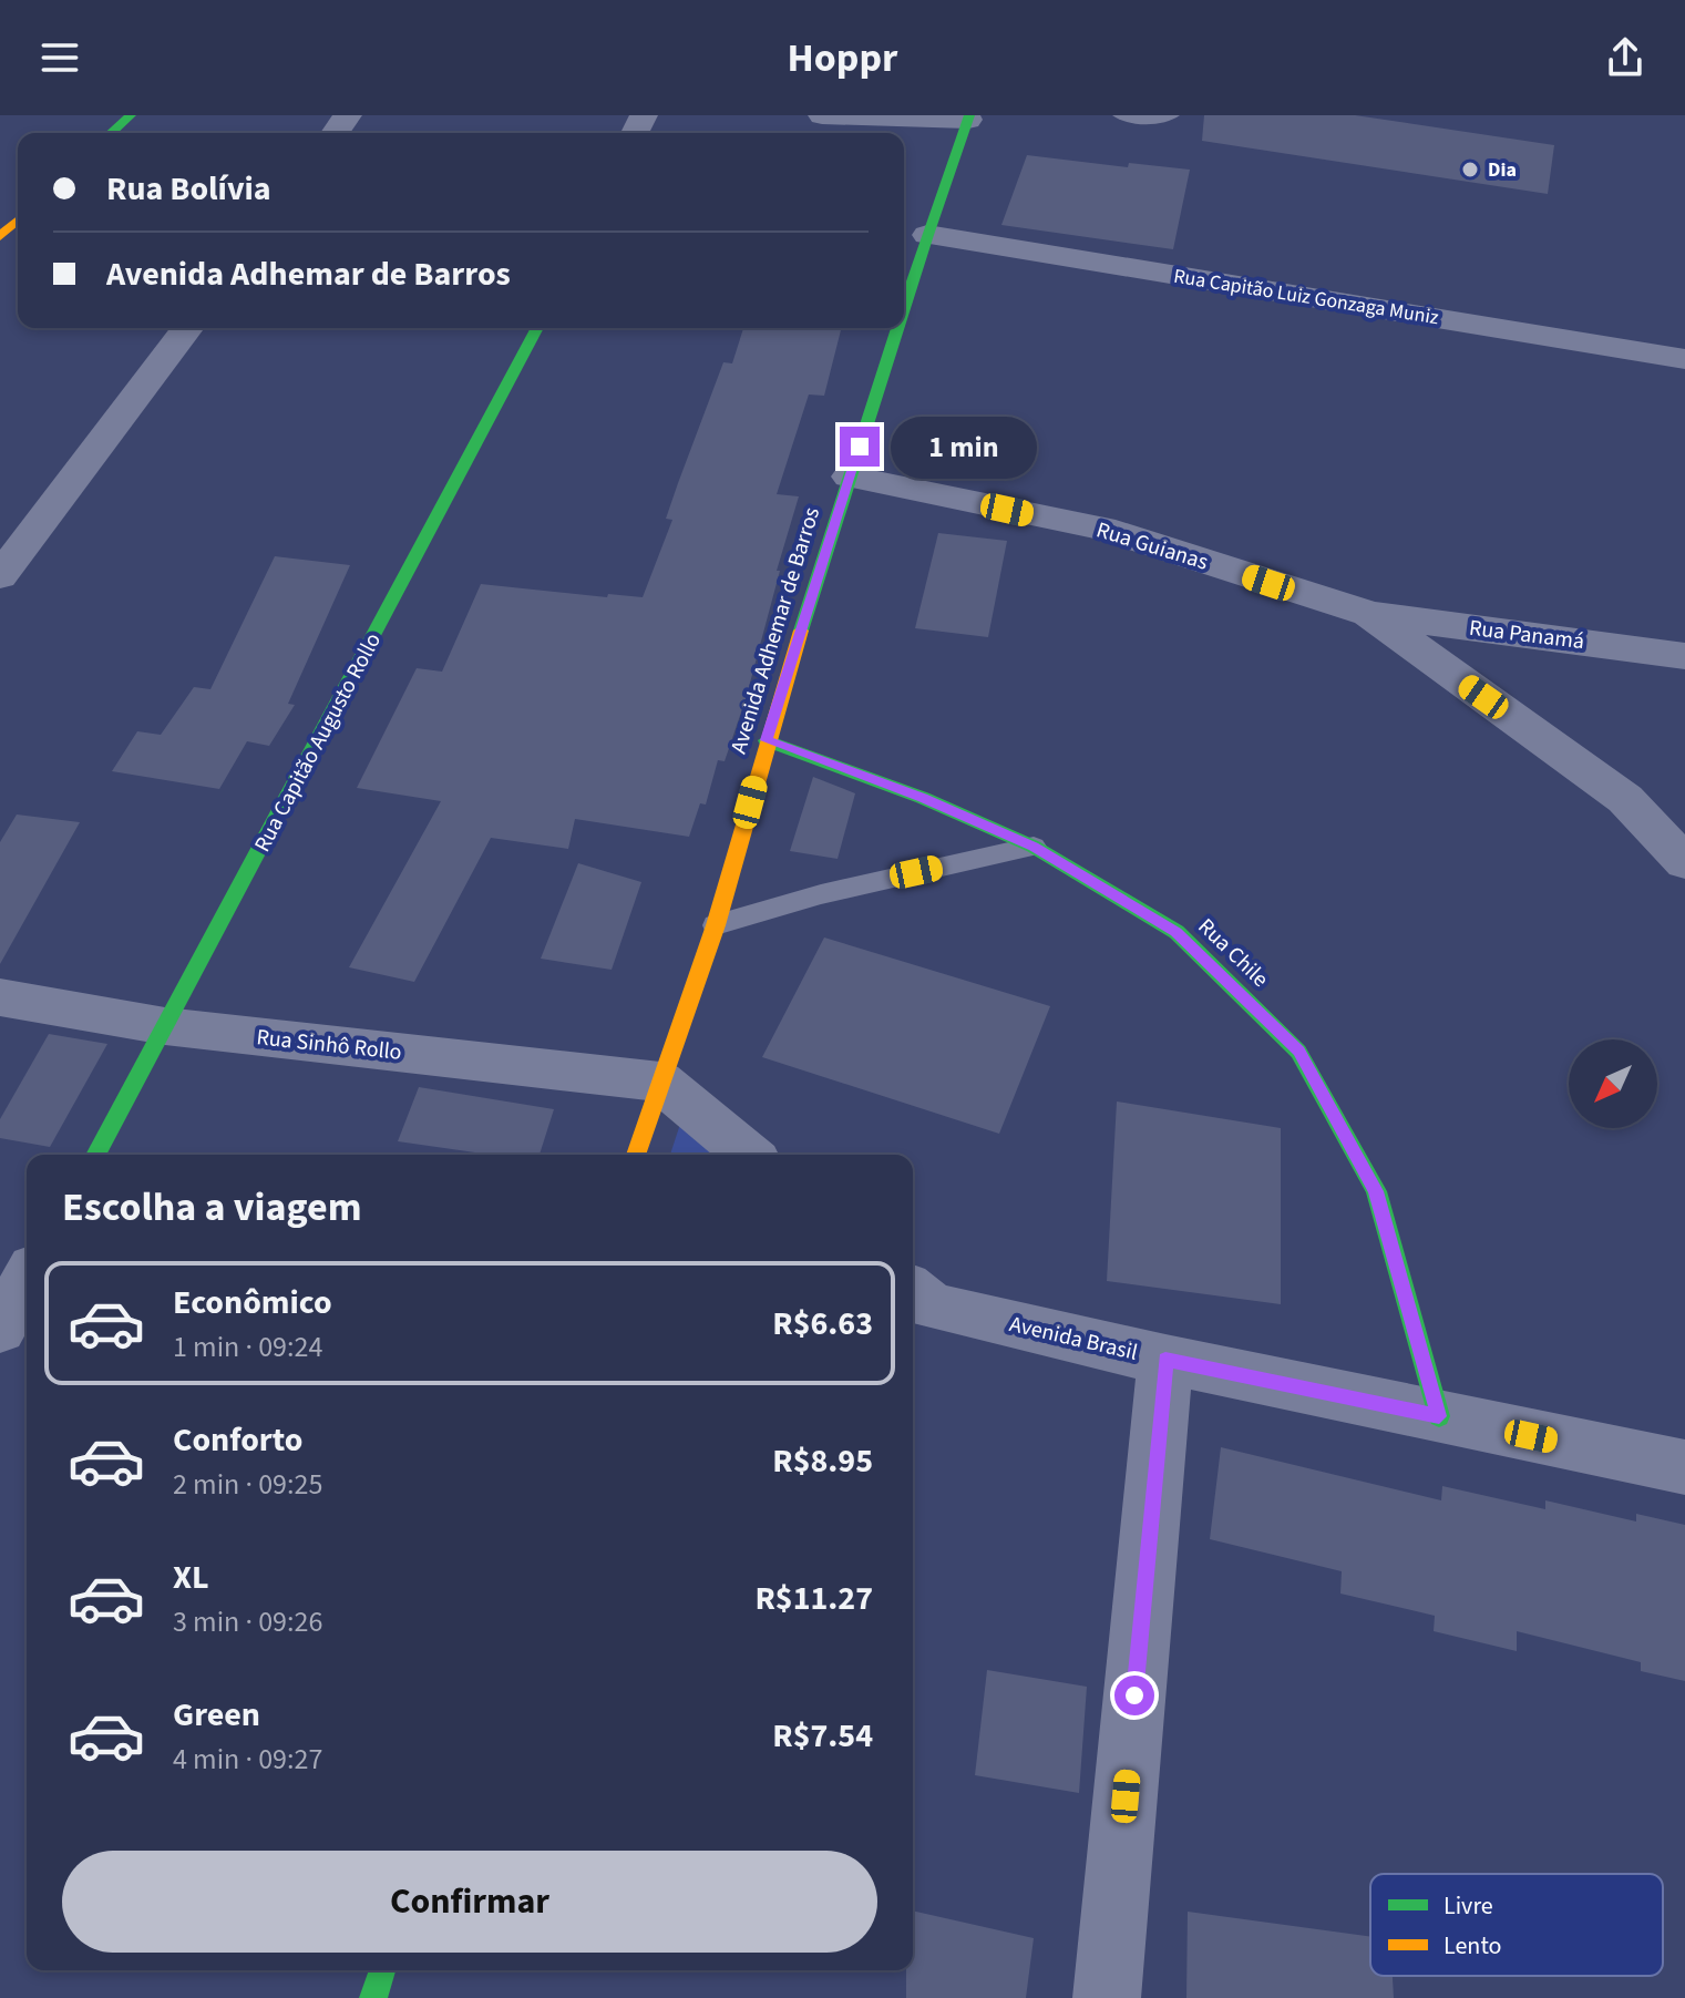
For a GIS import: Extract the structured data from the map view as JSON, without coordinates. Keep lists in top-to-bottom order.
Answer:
{
  "streets": {
    "street": [
      "Rua Capitão Luiz Gonzaga Muniz",
      "Rua Guianas",
      "Avenida Adhemar de Barros",
      "Rua Panamá",
      "Rua Capitão Augusto Rollo",
      "Rua Chile",
      "Rua Sinhô Rollo",
      "Avenida Brasil"
    ]
  },
  "crossings": [
    ["Rua Capitão Luiz Gonzaga Muniz", "Avenida Adhemar de Barros"],
    ["Rua Guianas", "Avenida Adhemar de Barros"],
    ["Rua Guianas", "Rua Panamá"],
    ["Avenida Adhemar de Barros", "Rua Chile"],
    ["Avenida Adhemar de Barros", "Rua Sinhô Rollo"],
    ["Rua Capitão Augusto Rollo", "Rua Sinhô Rollo"],
    ["Rua Chile", "Avenida Brasil"]
  ],
  "places": ["Dia"],
  "legend": ["Livre", "Lento"],
  "north": "bottom left",
  "page": {
    "header": "Hoppr",
    "banner": ["Rua Bolívia", "Avenida Adhemar de Barros"],
    "bubble": "1 min",
    "heading": "Escolha a viagem",
    "list": [
      {
        "name": "Econômico",
        "note": "1 min · 09:24",
        "value": "R$6.63"
      },
      {
        "name": "Conforto",
        "note": "2 min · 09:25",
        "value": "R$8.95"
      },
      {
        "name": "XL",
        "note": "3 min · 09:26",
        "value": "R$11.27"
      },
      {
        "name": "Green",
        "note": "4 min · 09:27",
        "value": "R$7.54"
      }
    ],
    "buttons": "Confirmar"
  }
}
